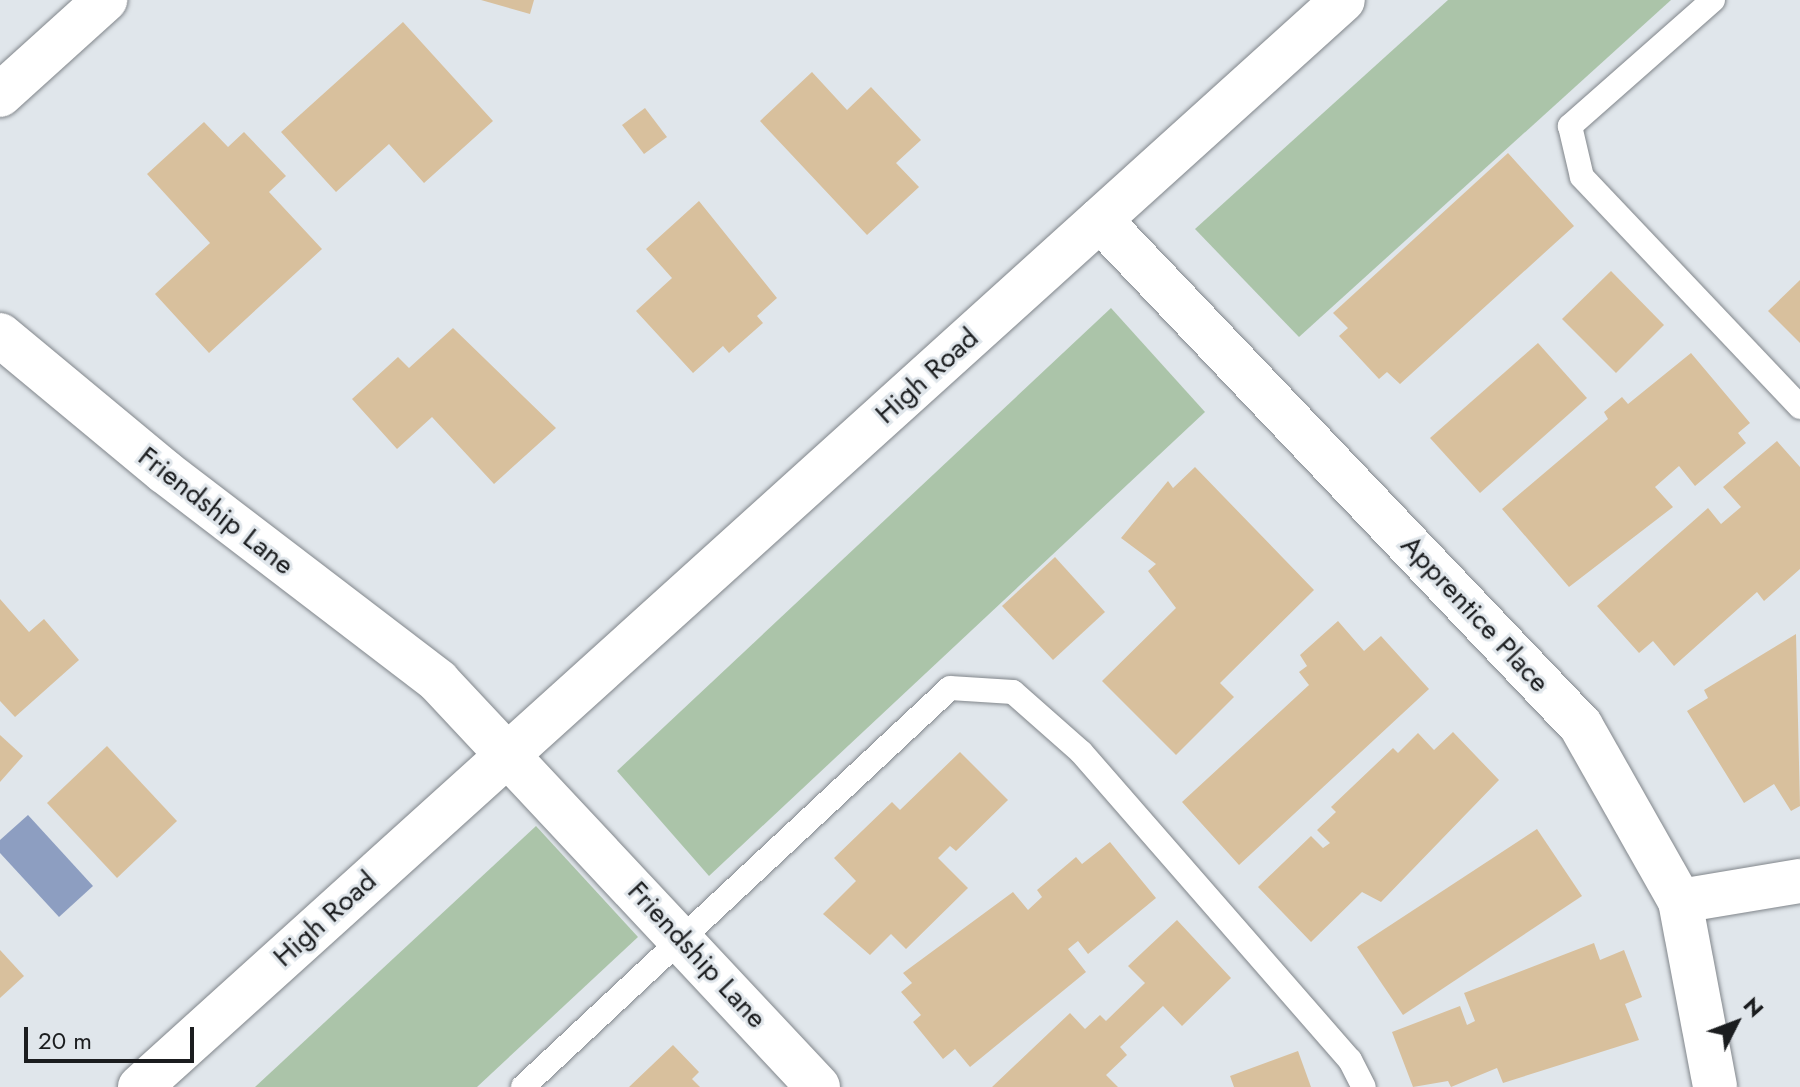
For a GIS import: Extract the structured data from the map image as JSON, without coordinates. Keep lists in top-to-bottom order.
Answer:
{
  "streets": {
    "street": ["High Road", "Friendship Lane", "Apprentice Place"]
  },
  "crossings": [
    ["High Road", "Friendship Lane"],
    ["High Road", "Apprentice Place"]
  ],
  "scale_bar": "20 m",
  "north": "top right"
}
